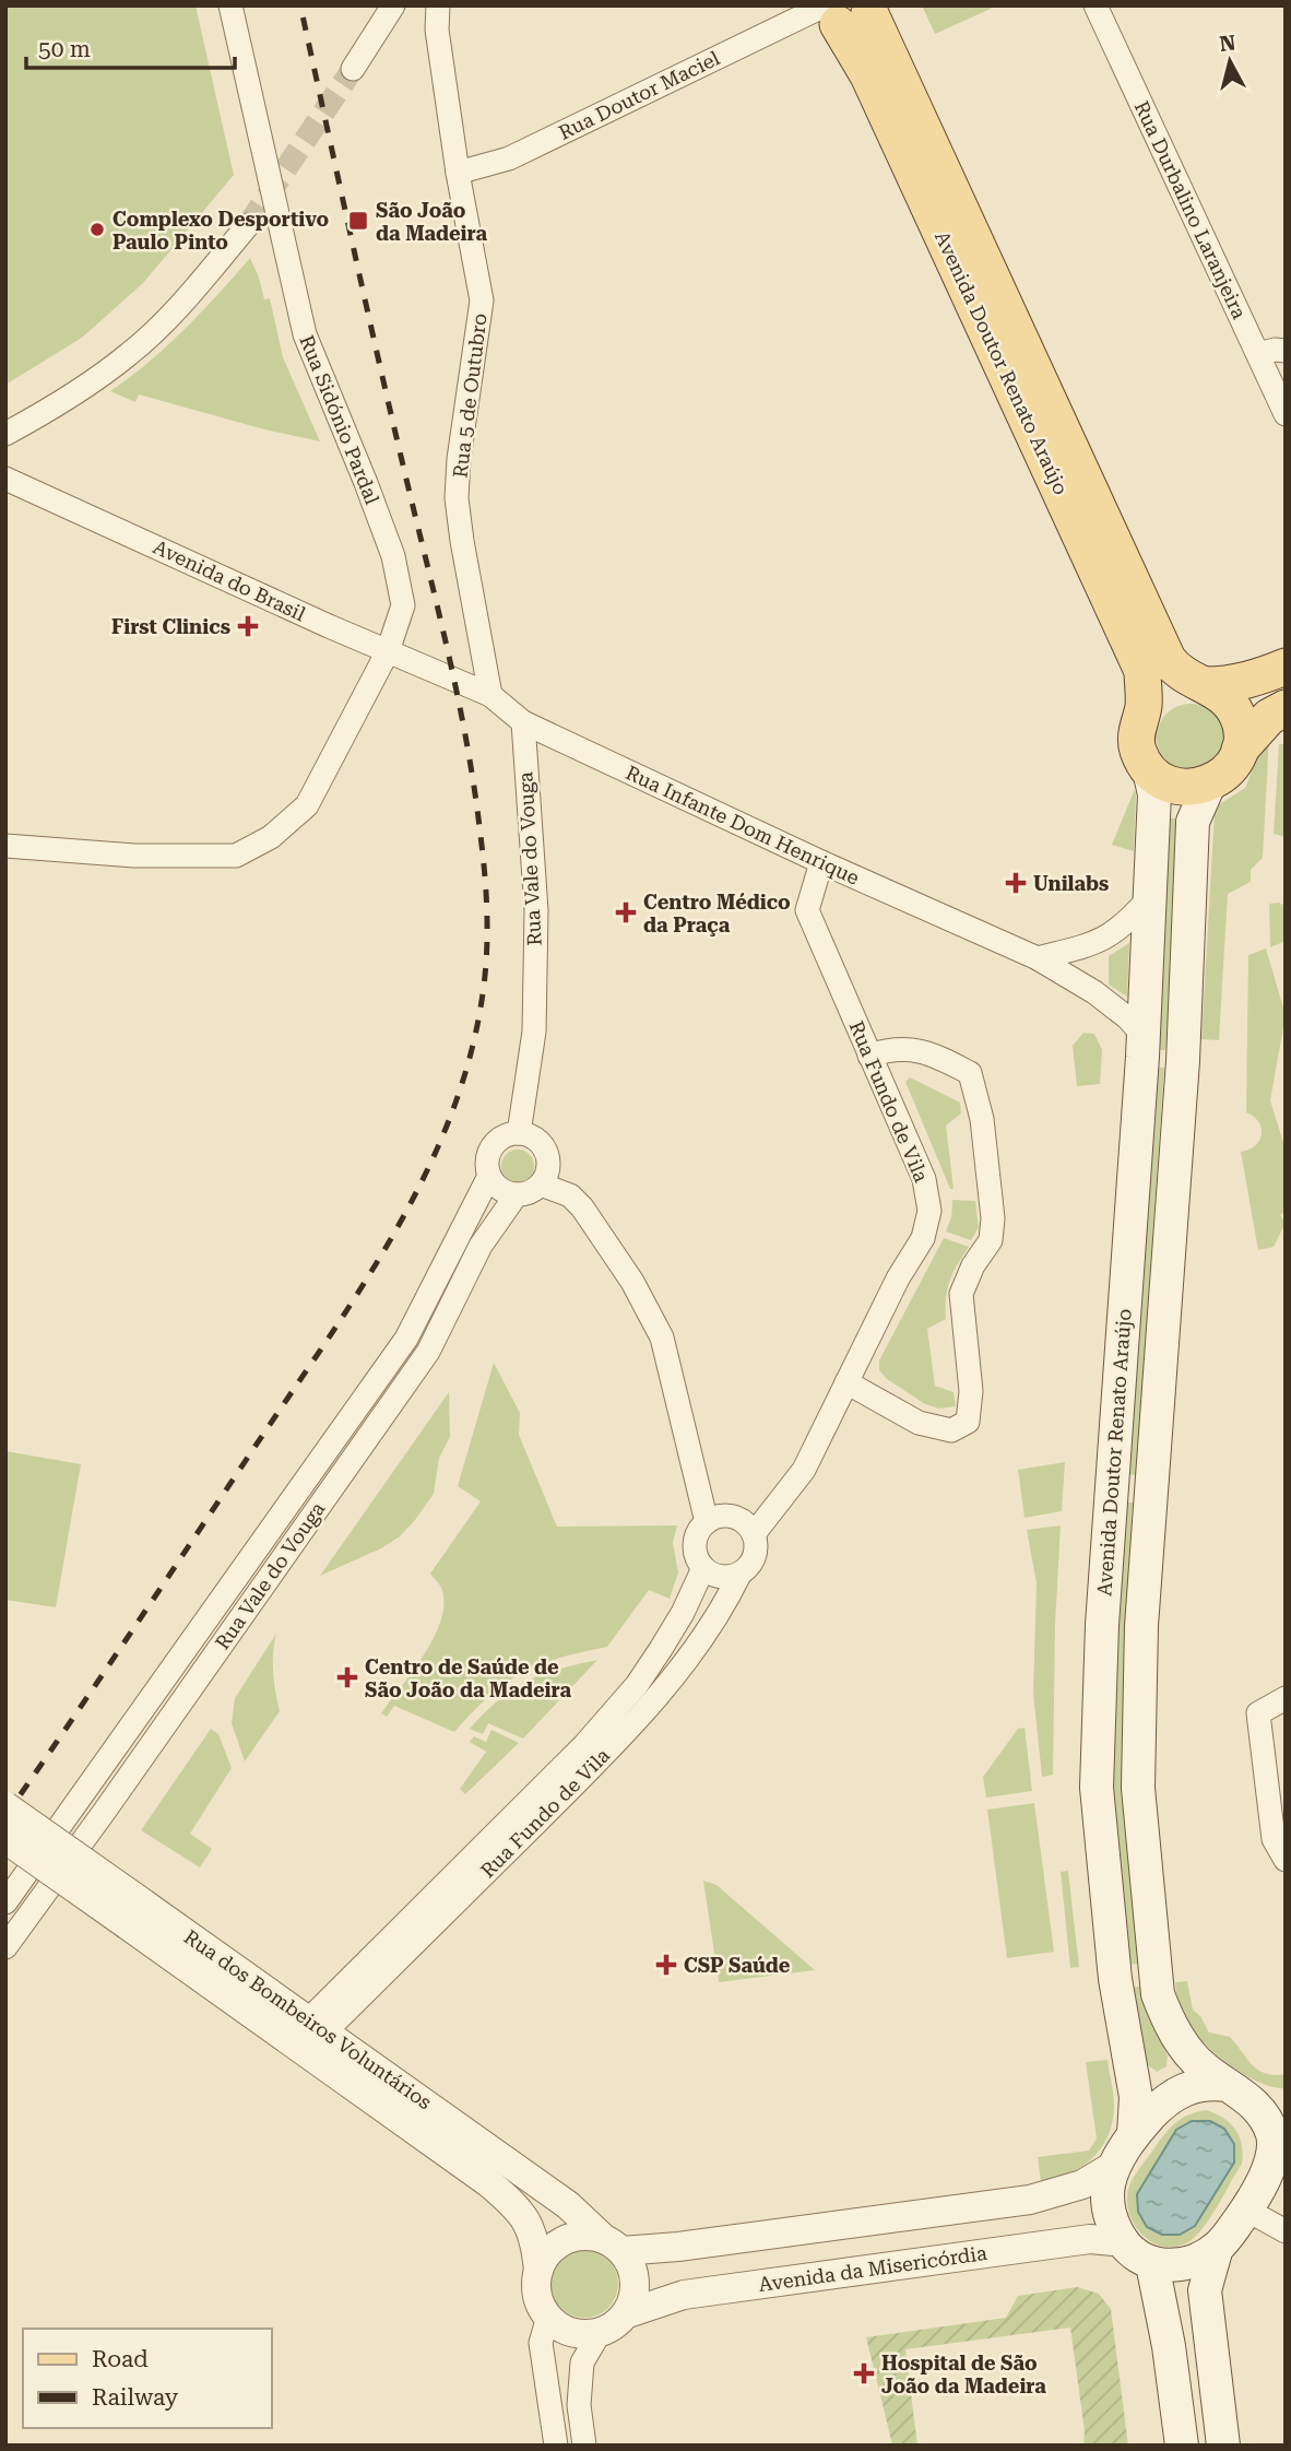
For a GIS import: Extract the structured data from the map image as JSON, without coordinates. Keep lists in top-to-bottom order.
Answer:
{
  "streets": {
    "main road": ["Avenida Doutor Renato Araújo"],
    "street": [
      "Rua Doutor Maciel",
      "Rua Durbalino Laranjeira",
      "Rua 5 de Outubro",
      "Rua Sidónio Pardal",
      "Avenida do Brasil",
      "Rua Infante Dom Henrique",
      "Rua Vale do Vouga",
      "Rua Fundo de Vila",
      "Rua dos Bombeiros Voluntários",
      "Avenida da Misericórdia"
    ]
  },
  "crossings": [
    ["Rua Doutor Maciel", "Avenida Doutor Renato Araújo"],
    ["Rua Doutor Maciel", "Rua 5 de Outubro"],
    ["Avenida Doutor Renato Araújo", "Rua Infante Dom Henrique"],
    ["Avenida Doutor Renato Araújo", "Avenida da Misericórdia"],
    ["Rua 5 de Outubro", "Rua Infante Dom Henrique"],
    ["Rua Sidónio Pardal", "Avenida do Brasil"],
    ["Avenida do Brasil", "Rua Infante Dom Henrique"],
    ["Rua Infante Dom Henrique", "Rua Vale do Vouga"],
    ["Rua Infante Dom Henrique", "Rua Fundo de Vila"],
    ["Rua Fundo de Vila", "Rua dos Bombeiros Voluntários"],
    ["Rua dos Bombeiros Voluntários", "Avenida da Misericórdia"]
  ],
  "places": {
    "transit": ["São João da Madeira"],
    "other": ["Complexo Desportivo Paulo Pinto"],
    "health": [
      "First Clinics",
      "Unilabs",
      "Centro Médico da Praça",
      "Centro de Saúde de São João da Madeira",
      "CSP Saúde",
      "Hospital de São João da Madeira"
    ]
  },
  "legend": ["Road", "Railway"],
  "scale_bar": "50 m",
  "north": "top"
}
